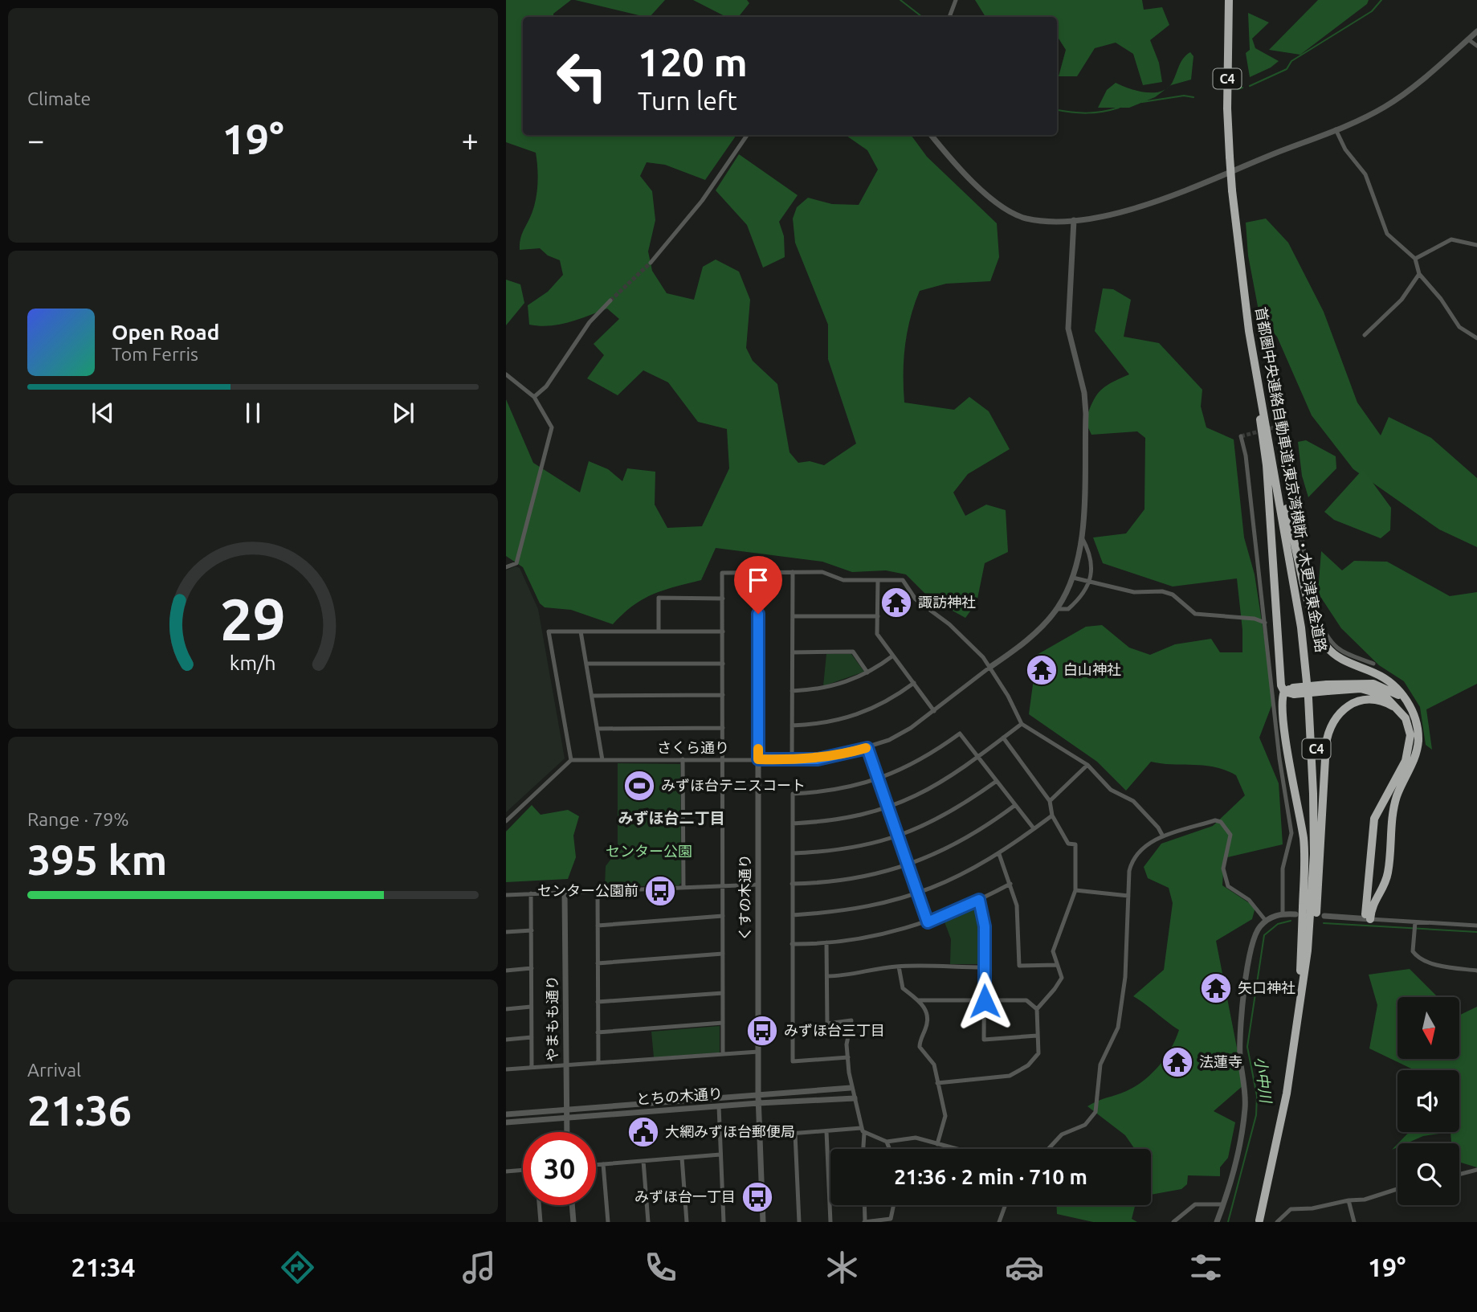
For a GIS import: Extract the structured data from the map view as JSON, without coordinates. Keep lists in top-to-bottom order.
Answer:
{
  "streets": {
    "highway": ["C4", "首都圏中央連絡自動車道;東京湾横断・木更津東金道路"],
    "street": [
      "さくら通り",
      "くすの木通り",
      "やまもも通り",
      "とちの木通り"
    ]
  },
  "crossings": [
    ["さくら通り", "くすの木通り"],
    ["くすの木通り", "とちの木通り"],
    ["やまもも通り", "とちの木通り"]
  ],
  "districts": ["みずほ台二丁目"],
  "water": ["小中川"],
  "parks": ["センター公園"],
  "places": {
    "temple": [
      "諏訪神社",
      "白山神社",
      "矢口神社",
      "法蓮寺"
    ],
    "sports": ["みずほ台テニスコート"],
    "bus stop": ["センター公園前", "みずほ台三丁目", "みずほ台一丁目"],
    "public building": ["大網みずほ台郵便局"]
  },
  "north": "bottom",
  "page": {
    "tile": [
      "Climate",
      ["Range · 79%", "395 km"],
      ["Arrival", "21:36"]
    ],
    "turn": ["120 m", "Turn left"],
    "heat": ["−", "19°", "+"],
    "song": ["Open Road", "Tom Ferris"],
    "limit": "30",
    "trip": "21:36 · 2 min · 710 m",
    "tabs": ["21:34", "19°"],
    "gauge": ["29", "km/h"]
  }
}
